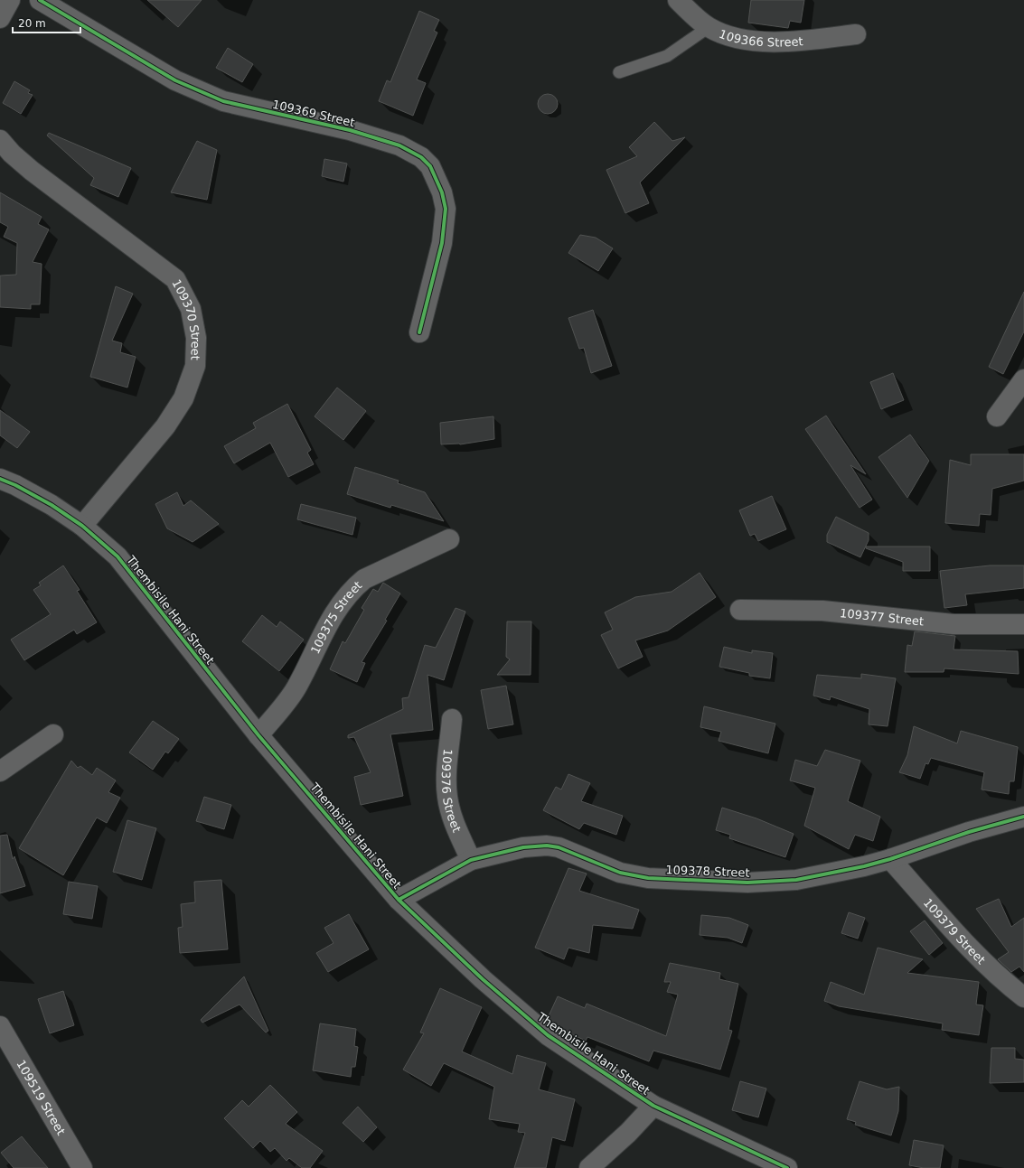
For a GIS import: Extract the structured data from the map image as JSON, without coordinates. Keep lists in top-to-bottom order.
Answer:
{
  "streets": {
    "street": [
      "109366 Street",
      "109369 Street",
      "109370 Street",
      "Thembisile Hani Street",
      "109377 Street",
      "109375 Street",
      "109376 Street",
      "109378 Street",
      "109379 Street",
      "109519 Street"
    ]
  },
  "crossings": [
    ["109370 Street", "Thembisile Hani Street"],
    ["Thembisile Hani Street", "109375 Street"],
    ["Thembisile Hani Street", "109378 Street"],
    ["109376 Street", "109378 Street"],
    ["109378 Street", "109379 Street"]
  ],
  "scale_bar": "20 m"
}
